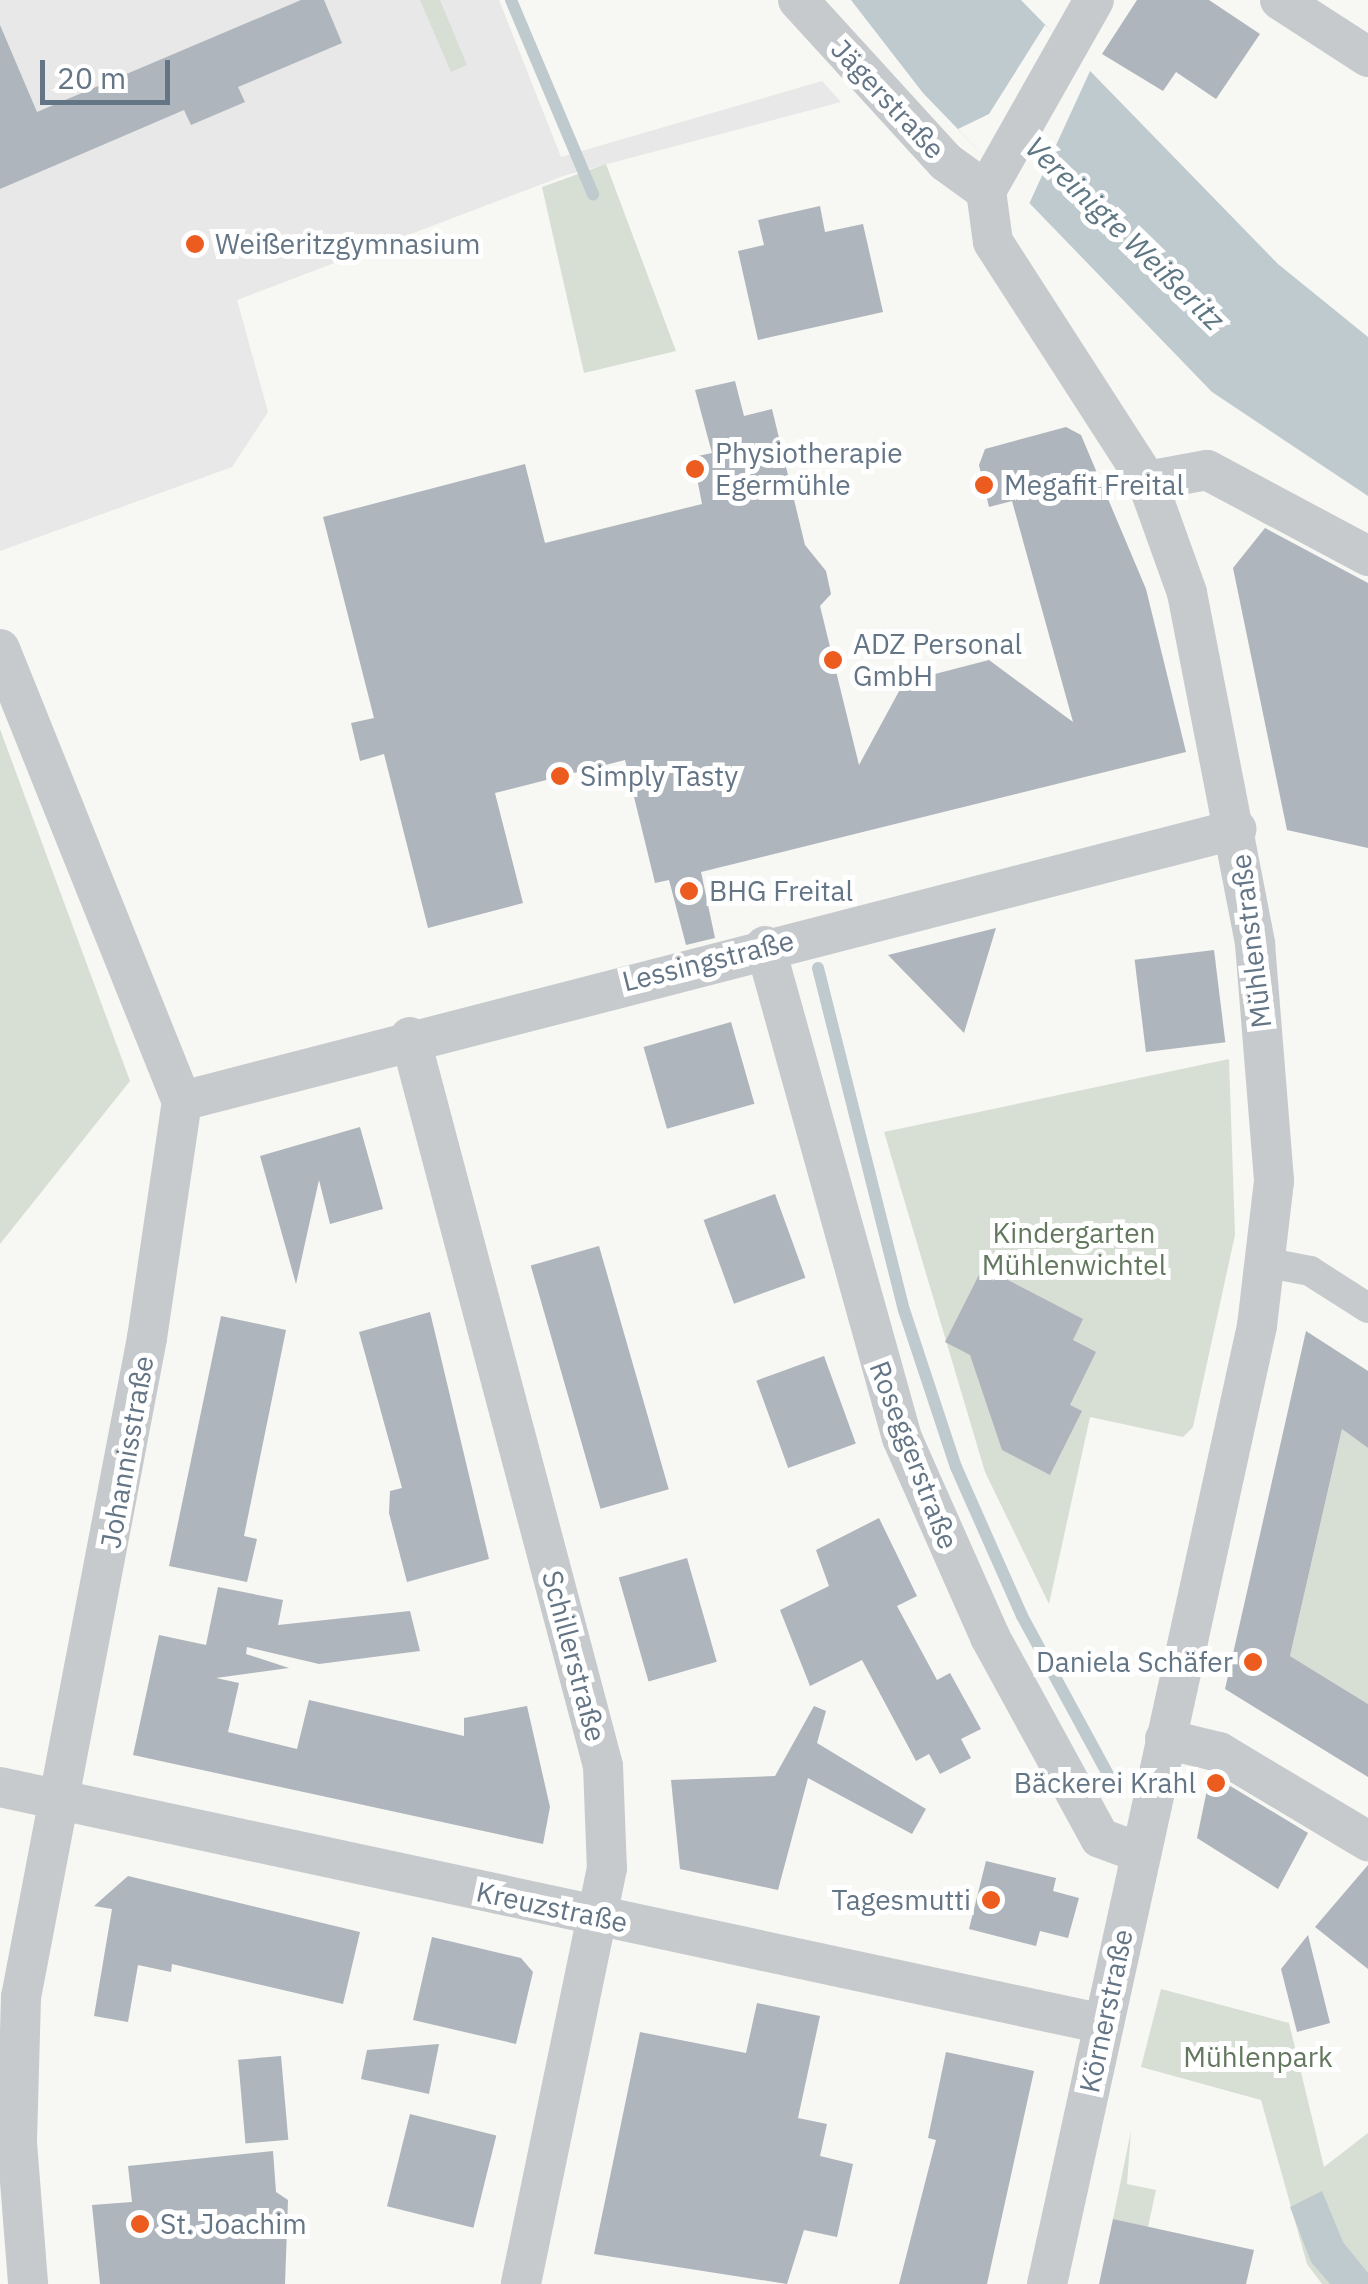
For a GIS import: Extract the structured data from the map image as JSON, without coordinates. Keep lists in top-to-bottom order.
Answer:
{
  "streets": {
    "street": [
      "Jägerstraße",
      "Mühlenstraße",
      "Lessingstraße",
      "Johannisstraße",
      "Roseggerstraße",
      "Schillerstraße",
      "Kreuzstraße",
      "Körnerstraße"
    ]
  },
  "crossings": [
    ["Jägerstraße", "Mühlenstraße"],
    ["Mühlenstraße", "Lessingstraße"],
    ["Mühlenstraße", "Körnerstraße"],
    ["Lessingstraße", "Johannisstraße"],
    ["Lessingstraße", "Roseggerstraße"],
    ["Lessingstraße", "Schillerstraße"],
    ["Johannisstraße", "Kreuzstraße"],
    ["Roseggerstraße", "Körnerstraße"],
    ["Schillerstraße", "Kreuzstraße"],
    ["Kreuzstraße", "Körnerstraße"]
  ],
  "water": ["Vereinigte Weißeritz"],
  "parks": ["Kindergarten Mühlenwichtel", "Mühlenpark"],
  "places": [
    "Weißeritzgymnasium",
    "Physiotherapie Egermühle",
    "Megafit Freital",
    "ADZ Personal GmbH",
    "Simply Tasty",
    "BHG Freital",
    "Daniela Schäfer",
    "Bäckerei Krahl",
    "Tagesmutti",
    "St. Joachim"
  ],
  "scale_bar": "20 m"
}
